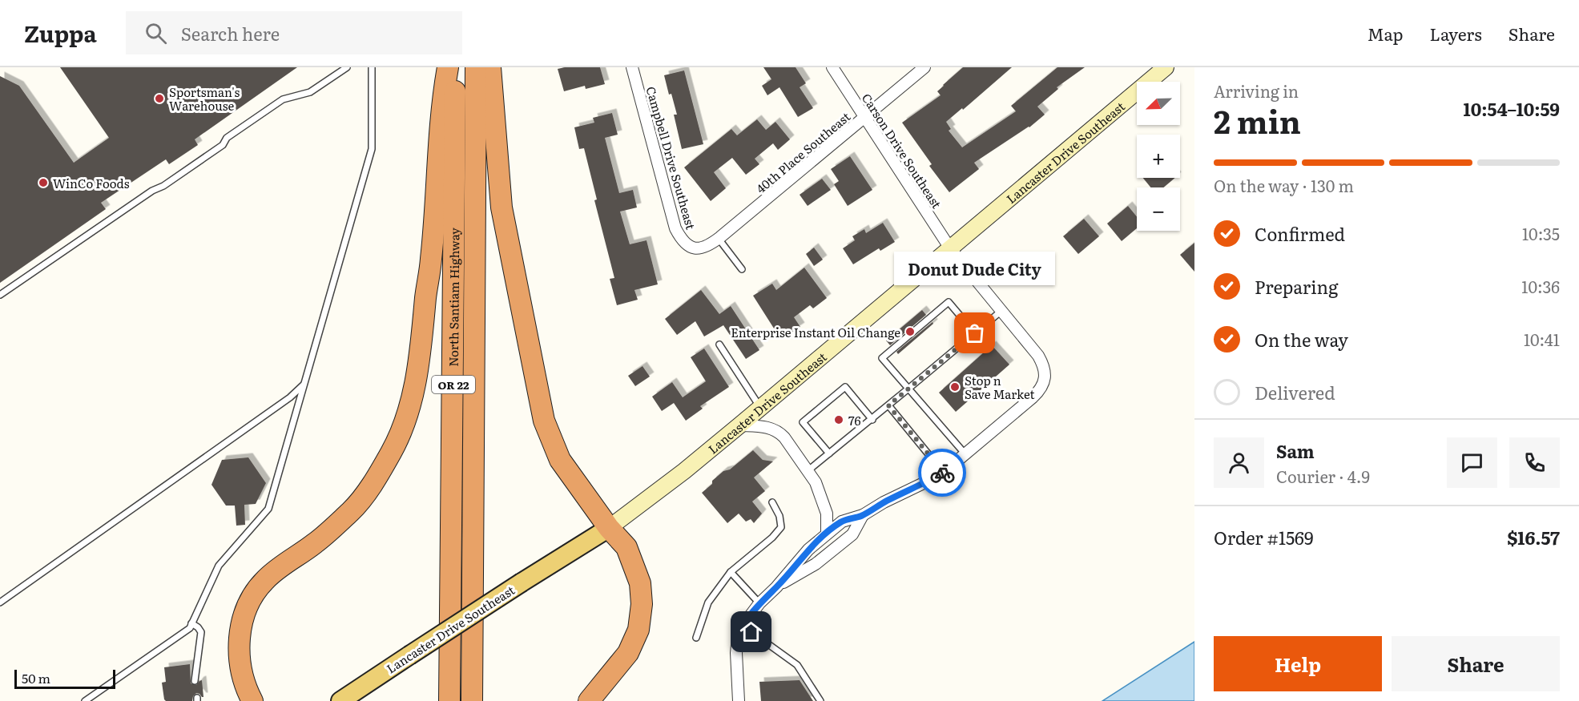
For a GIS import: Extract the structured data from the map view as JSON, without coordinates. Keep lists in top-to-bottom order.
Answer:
{
  "streets": {
    "highway": ["North Santiam Highway", "OR 22"],
    "main road": ["Lancaster Drive Southeast"],
    "street": ["Carson Drive Southeast", "40th Place Southeast", "Campbell Drive Southeast"]
  },
  "crossings": [
    ["Carson Drive Southeast", "40th Place Southeast"],
    ["Carson Drive Southeast", "Lancaster Drive Southeast"],
    ["40th Place Southeast", "Campbell Drive Southeast"]
  ],
  "places": [
    "Sportsman's Warehouse",
    "WinCo Foods",
    "Enterprise Instant Oil Change",
    "Donut Dude City",
    "Stop n Save Market",
    "76"
  ],
  "scale_bar": "50 m",
  "north": "bottom left",
  "page": {
    "header": "Zuppa",
    "search": "Search here",
    "nav": ["Map", "Layers", "Share"],
    "heading": ["2 min", "Arriving in", "10:54–10:59"],
    "panel": [
      "Sam",
      "Courier · 4.9",
      "Order #1569",
      "$16.57"
    ],
    "map_buttons": ["+", "−"],
    "bar": "On the way · 130 m",
    "list": [
      ["Confirmed", "10:35"],
      ["Preparing", "10:36"],
      ["On the way", "10:41"],
      "Delivered"
    ],
    "bubble": "Donut Dude City",
    "buttons": ["Help", "Share"],
    "scale": "50 m"
  }
}
